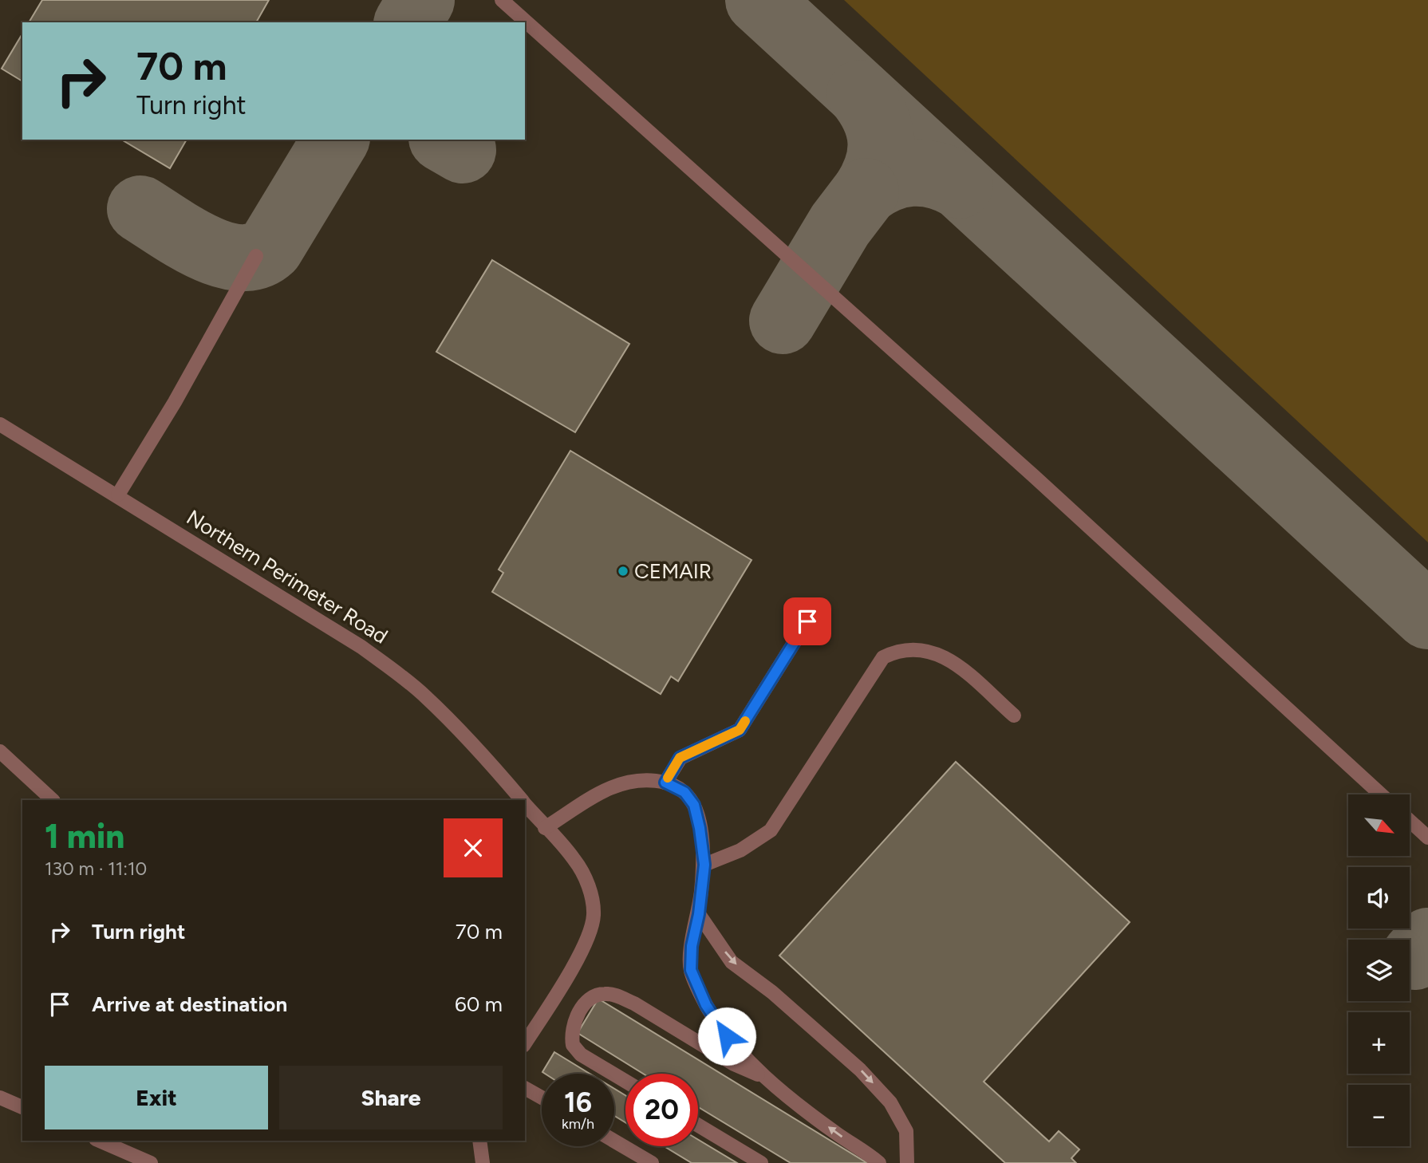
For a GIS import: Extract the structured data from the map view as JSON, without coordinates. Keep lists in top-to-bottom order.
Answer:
{
  "streets": {
    "lane": ["Northern Perimeter Road"]
  },
  "places": ["CEMAIR"],
  "north": "bottom right",
  "page": {
    "turn": ["70 m", "Turn right"],
    "map_buttons": ["+", "−"],
    "heading": ["1 min", "130 m · 11:10"],
    "list": [
      {
        "name": "Turn right",
        "value": "70 m"
      },
      {
        "name": "Arrive at destination",
        "value": "60 m"
      }
    ],
    "buttons": ["Exit", "Share"],
    "speed": "16 km/h",
    "limit": "20"
  }
}
